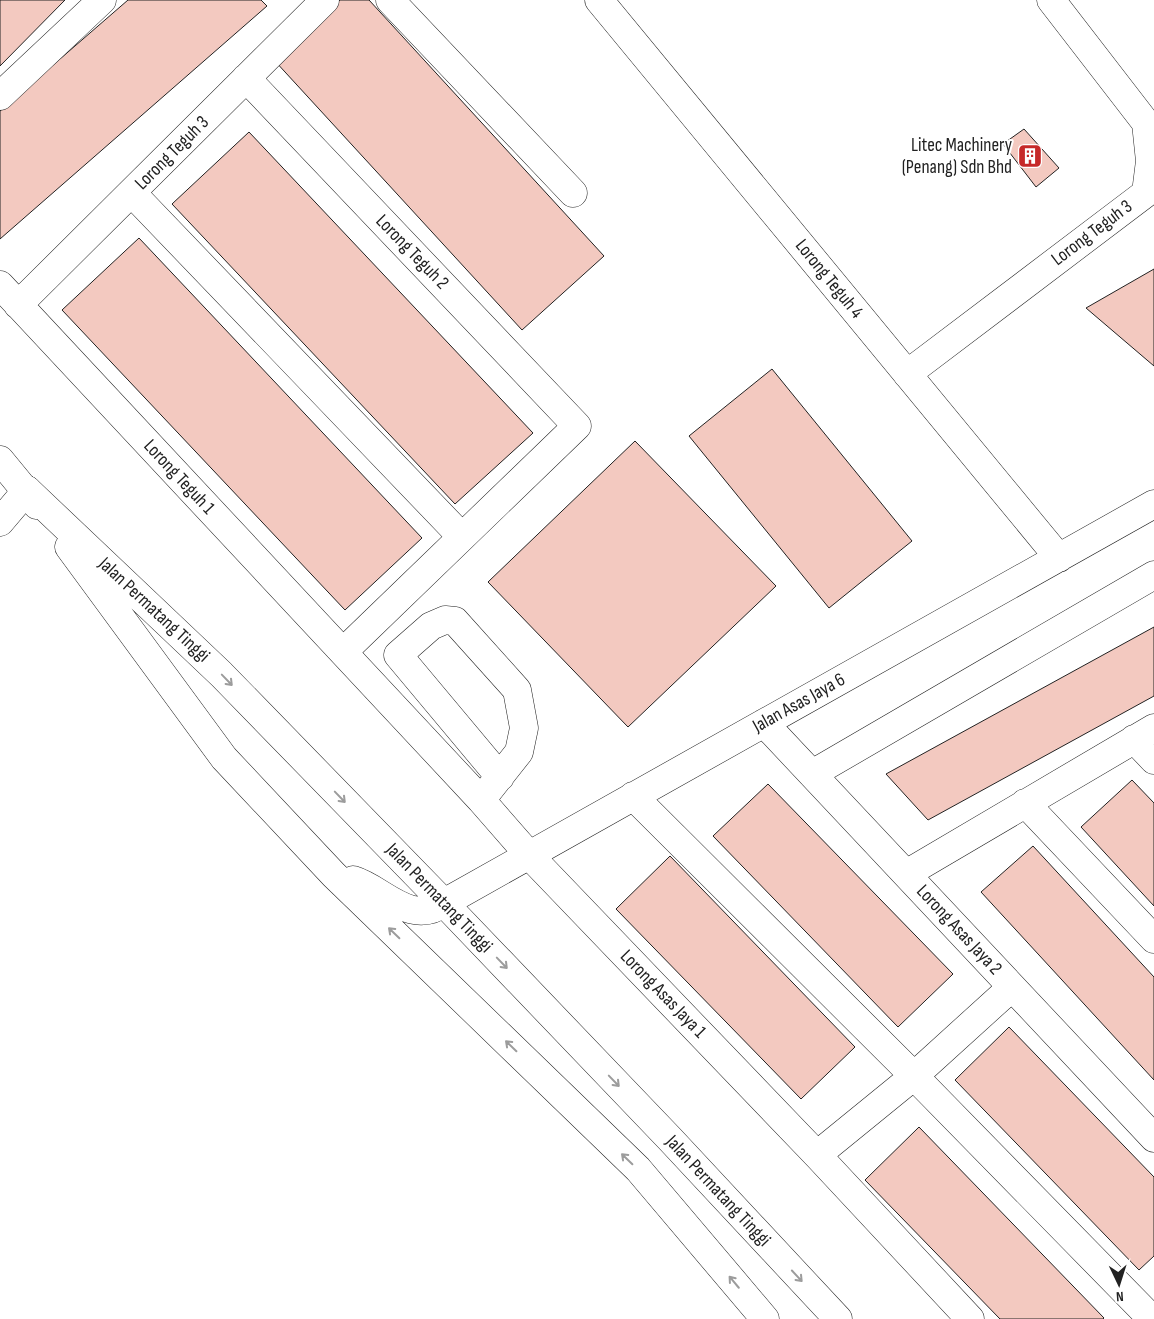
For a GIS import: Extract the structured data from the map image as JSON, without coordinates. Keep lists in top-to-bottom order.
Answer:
{
  "streets": {
    "main road": [
      "Lorong Teguh 3",
      "Lorong Teguh 2",
      "Lorong Teguh 4",
      "Lorong Teguh 1",
      "Jalan Permatang Tinggi",
      "Jalan Asas Jaya 6",
      "Lorong Asas Jaya 2",
      "Lorong Asas Jaya 1"
    ]
  },
  "crossings": [
    ["Lorong Teguh 3", "Lorong Teguh 2"],
    ["Lorong Teguh 3", "Lorong Teguh 4"],
    ["Lorong Teguh 3", "Lorong Teguh 1"],
    ["Lorong Teguh 4", "Jalan Asas Jaya 6"],
    ["Lorong Teguh 1", "Lorong Asas Jaya 1"],
    ["Jalan Permatang Tinggi", "Jalan Asas Jaya 6"],
    ["Jalan Asas Jaya 6", "Lorong Asas Jaya 2"],
    ["Jalan Asas Jaya 6", "Lorong Asas Jaya 1"]
  ],
  "places": {
    "building": ["Litec Machinery (Penang) Sdn Bhd"]
  },
  "north": "bottom"
}
